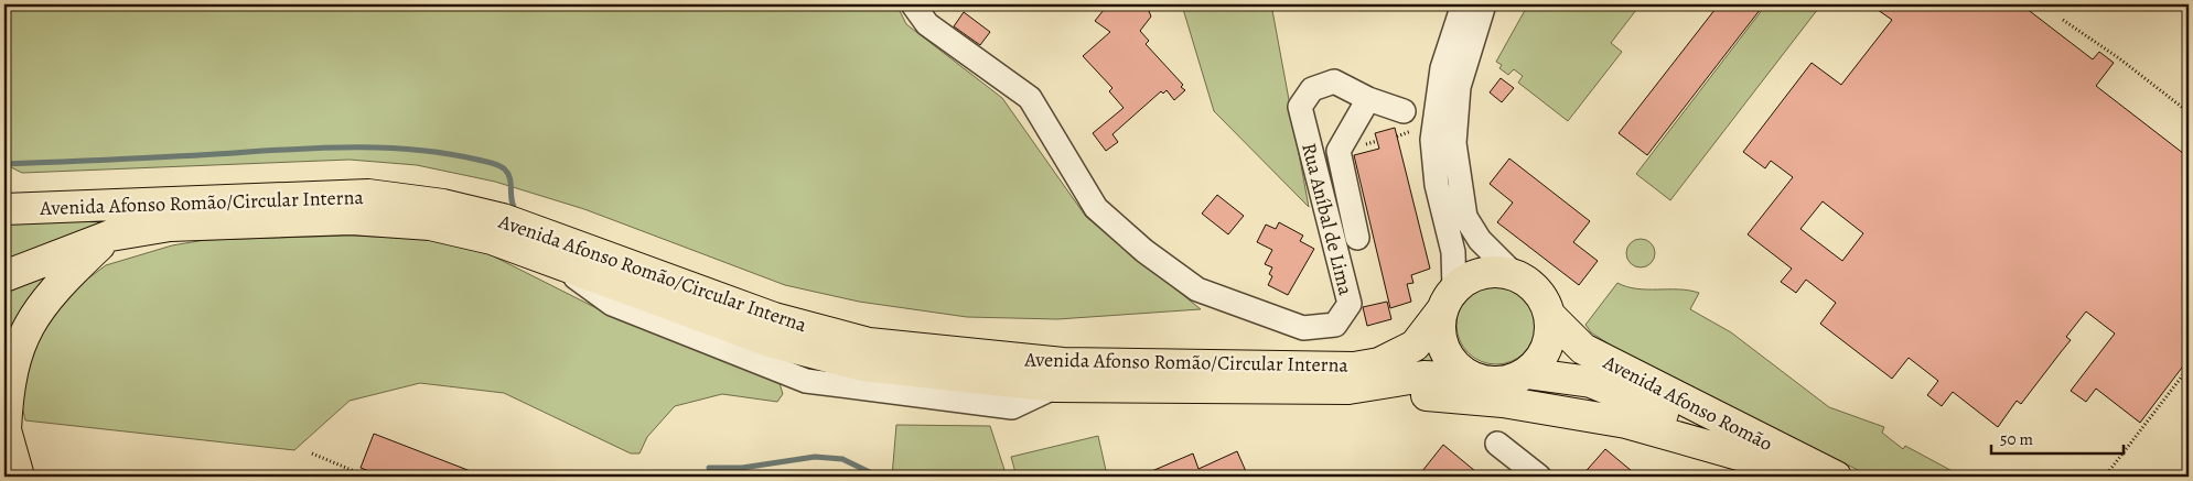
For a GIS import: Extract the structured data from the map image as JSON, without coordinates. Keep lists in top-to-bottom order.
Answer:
{
  "streets": {
    "main road": ["Avenida Afonso Romão/Circular Interna", "Avenida Afonso Romão"],
    "street": ["Rua Aníbal de Lima"]
  },
  "crossings": [
    ["Avenida Afonso Romão/Circular Interna", "Avenida Afonso Romão"]
  ],
  "scale_bar": "50 m"
}
